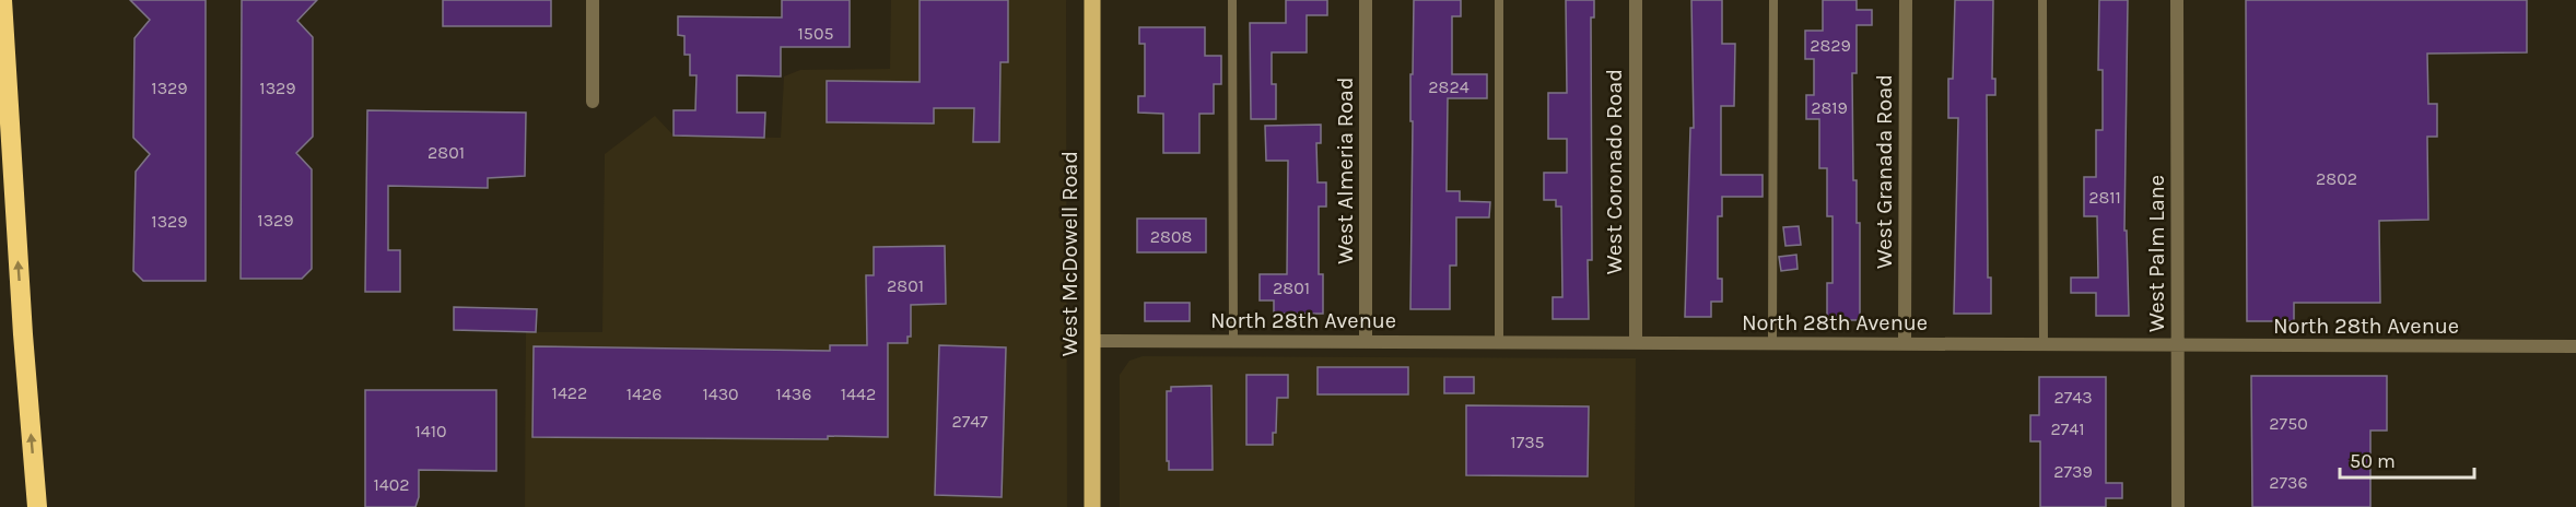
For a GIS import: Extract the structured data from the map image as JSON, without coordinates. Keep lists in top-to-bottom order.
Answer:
{
  "streets": {
    "main road": ["West McDowell Road"],
    "street": [
      "West Almeria Road",
      "West Coronado Road",
      "West Granada Road",
      "West Palm Lane",
      "North 28th Avenue"
    ]
  },
  "crossings": [
    ["West Almeria Road", "North 28th Avenue"],
    ["West Coronado Road", "North 28th Avenue"],
    ["West Granada Road", "North 28th Avenue"],
    ["West McDowell Road", "North 28th Avenue"],
    ["West Palm Lane", "North 28th Avenue"]
  ],
  "house_numbers": [
    "1505",
    "2829",
    "2824",
    "1329",
    "1329",
    "2819",
    "2801",
    "2802",
    "2811",
    "1329",
    "1329",
    "2808",
    "2801",
    "2801",
    "1422",
    "1426",
    "1430",
    "1436",
    "1442",
    "2743",
    "2747",
    "2750",
    "2741",
    "1410",
    "1735",
    "2739",
    "2736",
    "1402"
  ],
  "scale_bar": "50 m"
}
